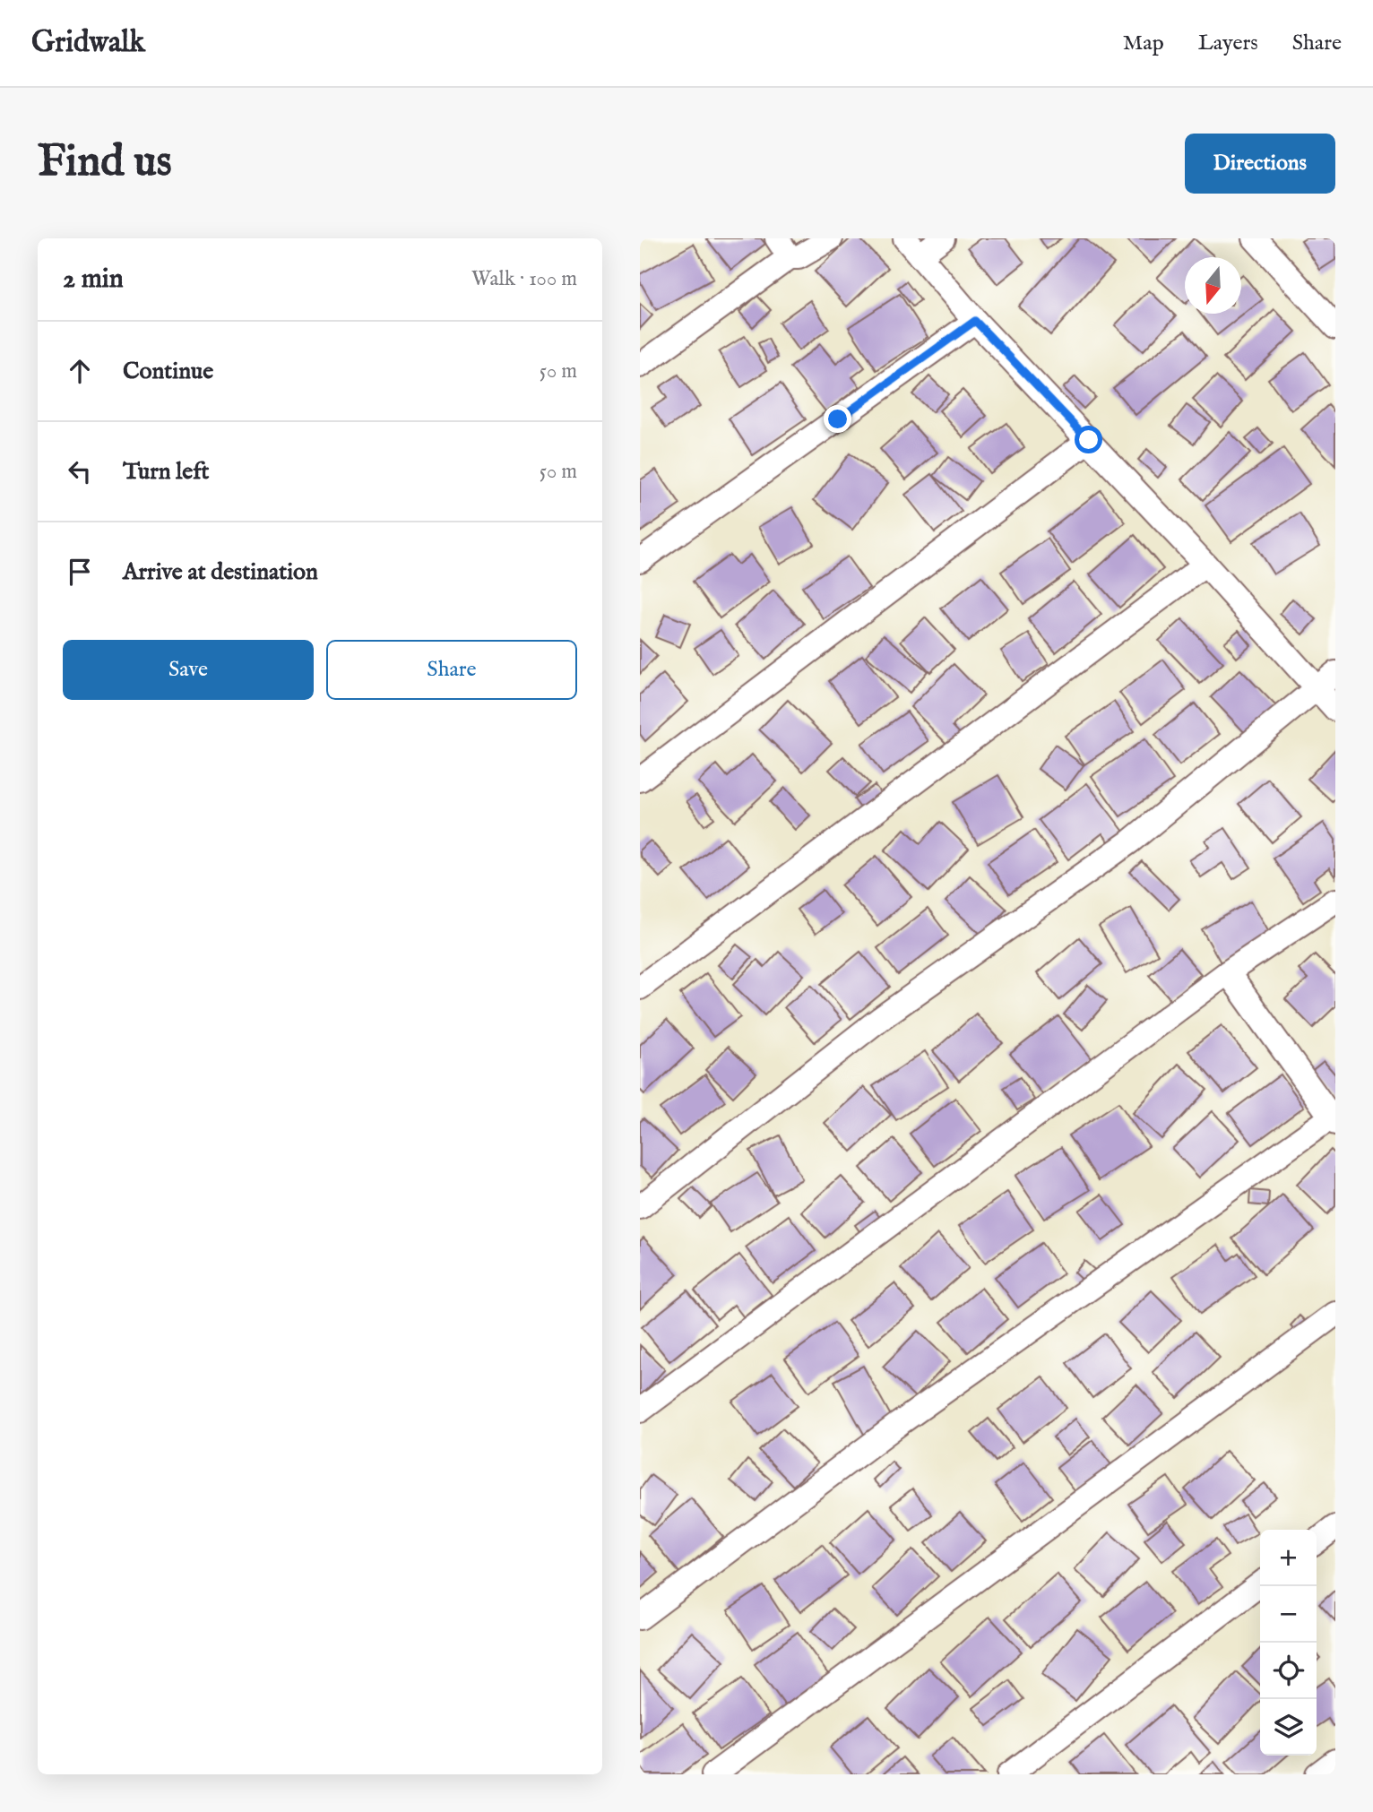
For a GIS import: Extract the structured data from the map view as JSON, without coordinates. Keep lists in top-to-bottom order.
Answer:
{
  "north": "bottom",
  "page": {
    "header": "Gridwalk",
    "nav": ["Map", "Layers", "Share"],
    "buttons": [
      "Directions",
      ["Save", "Share"]
    ],
    "title": "Find us",
    "heading": ["2 min", "Walk · 100 m"],
    "list": [
      ["Continue", "50 m"],
      ["Turn left", "50 m"],
      "Arrive at destination"
    ],
    "map_buttons": ["+", "−"]
  }
}
